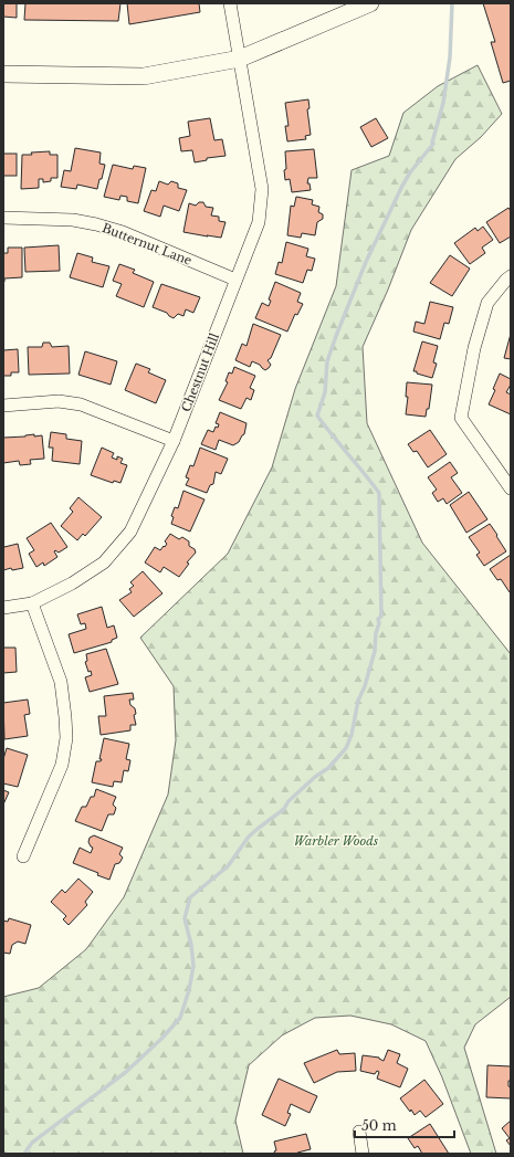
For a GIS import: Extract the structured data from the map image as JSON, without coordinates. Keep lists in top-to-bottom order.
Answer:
{
  "streets": {
    "street": ["Butternut Lane", "Chestnut Hill"]
  },
  "crossings": [
    ["Butternut Lane", "Chestnut Hill"]
  ],
  "parks": ["Warbler Woods"],
  "scale_bar": "50 m"
}
